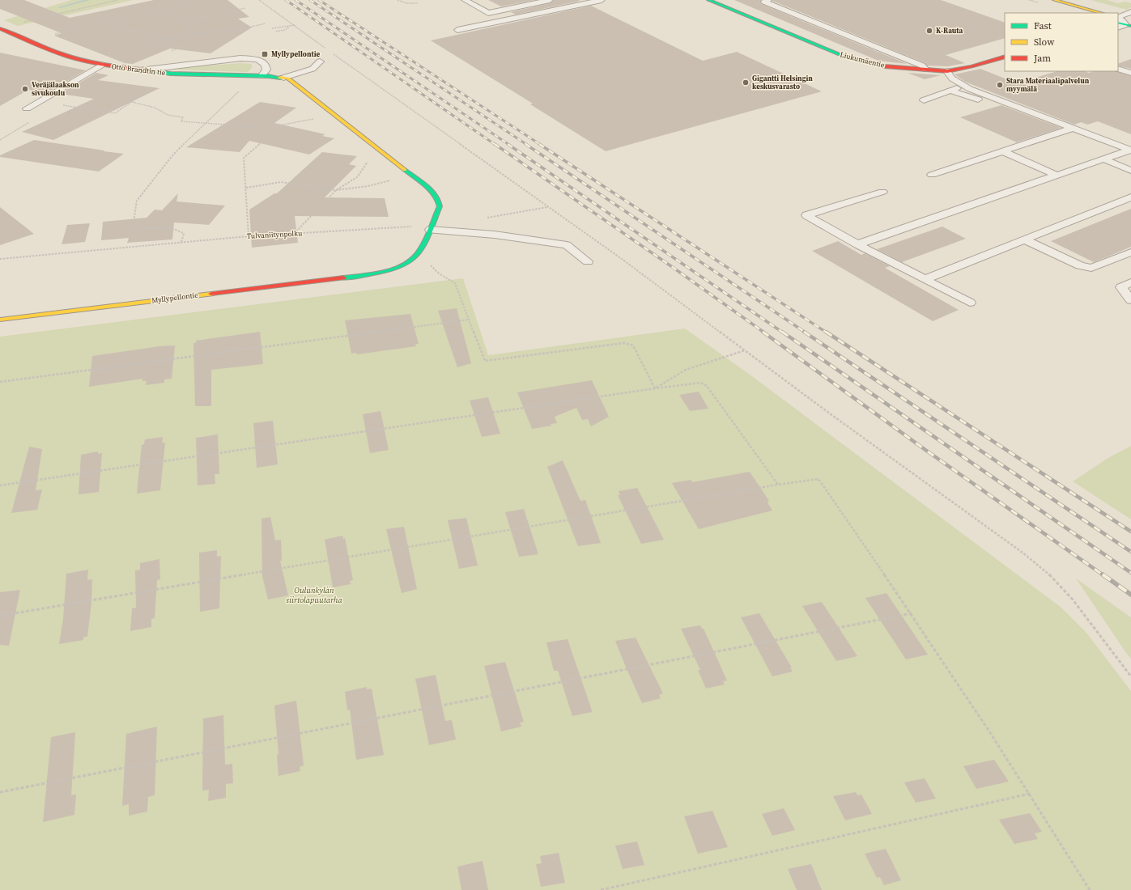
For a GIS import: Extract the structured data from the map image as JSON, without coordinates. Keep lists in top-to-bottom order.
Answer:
{
  "streets": {
    "street": ["Liukumäentie", "Otto Brandtin tie", "Myllypellontie"],
    "path": ["Tulvaniitynpolku"]
  },
  "crossings": [
    ["Otto Brandtin tie", "Myllypellontie"],
    ["Tulvaniitynpolku", "Myllypellontie"]
  ],
  "parks": ["Oulunkylän siirtolapuutarha"],
  "places": {
    "other": [
      "K-Rauta",
      "Gigantti Helsingin keskusvarasto",
      "Stara Materiaalipalvelun myymälä",
      "Veräjälaakson sivukoulu"
    ],
    "transit": ["Myllypellontie"]
  },
  "legend": ["Fast", "Slow", "Jam"]
}
